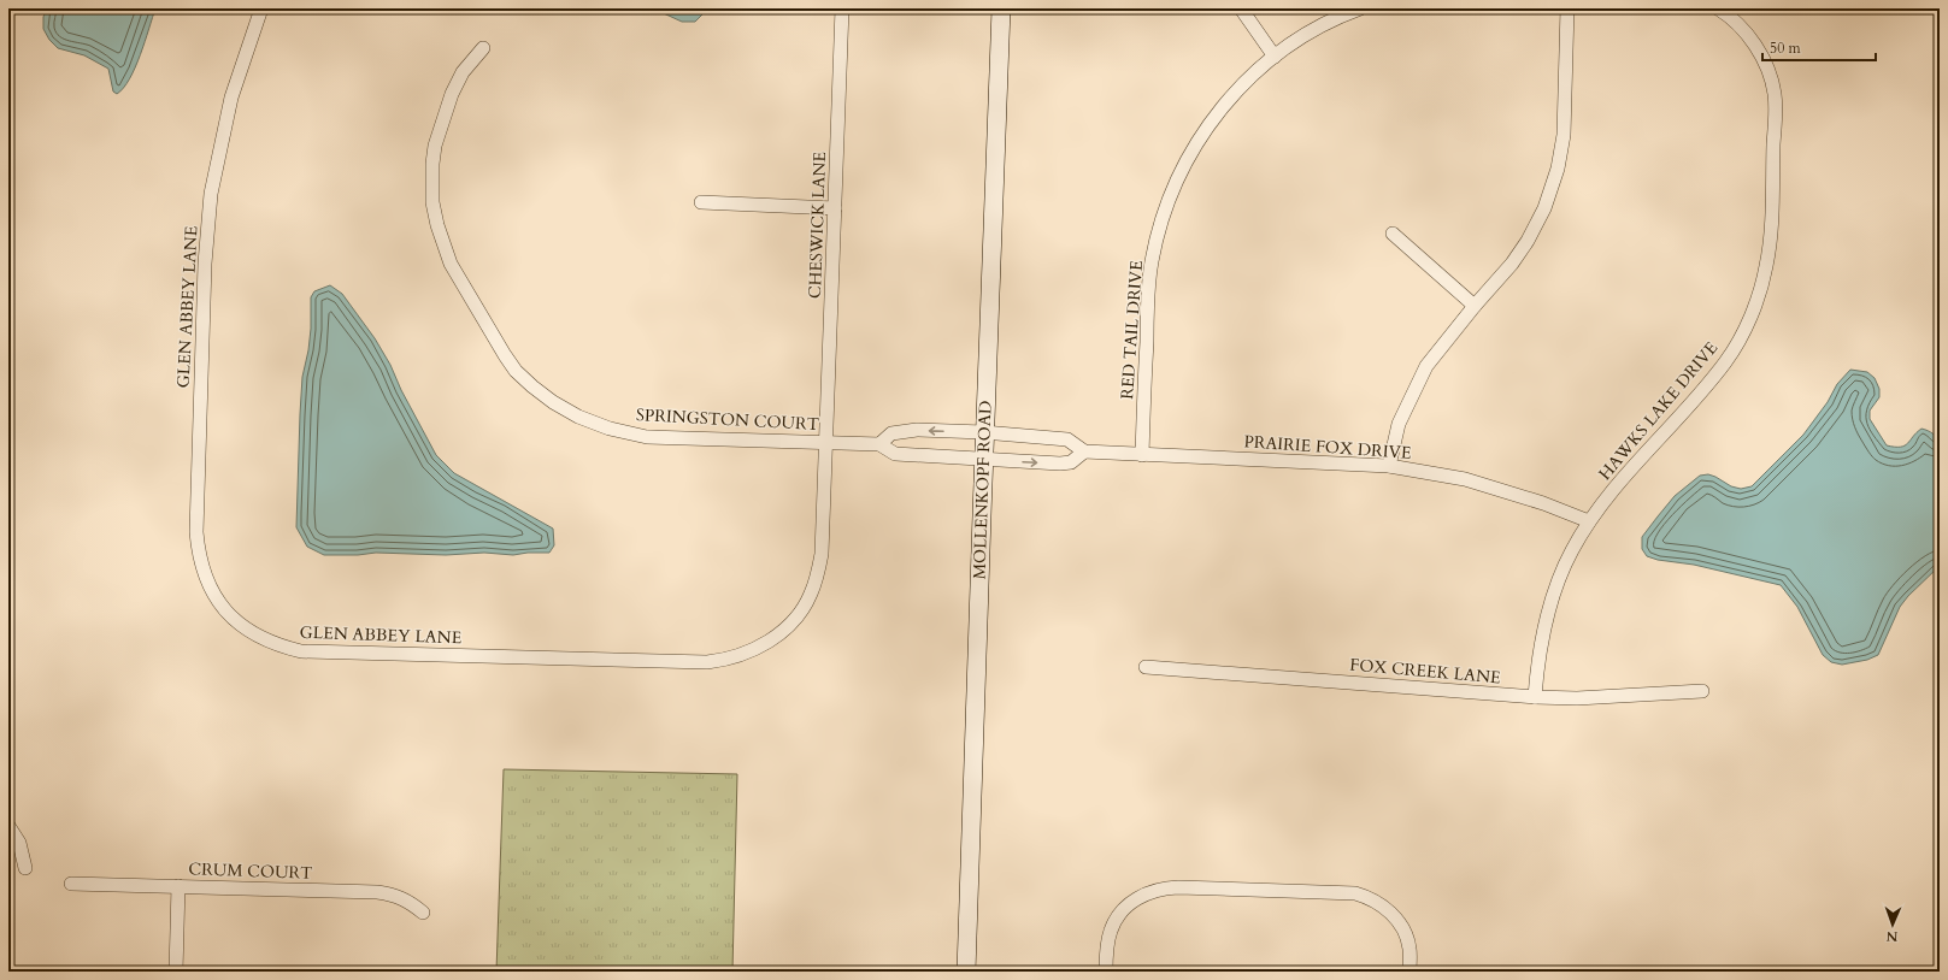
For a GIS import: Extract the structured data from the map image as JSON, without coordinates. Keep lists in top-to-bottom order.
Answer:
{
  "streets": {
    "street": [
      "CHESWICK LANE",
      "GLEN ABBEY LANE",
      "RED TAIL DRIVE",
      "HAWKS LAKE DRIVE",
      "SPRINGSTON COURT",
      "PRAIRIE FOX DRIVE",
      "MOLLENKOPF ROAD",
      "FOX CREEK LANE",
      "CRUM COURT"
    ]
  },
  "crossings": [
    ["CHESWICK LANE", "GLEN ABBEY LANE"],
    ["CHESWICK LANE", "SPRINGSTON COURT"],
    ["GLEN ABBEY LANE", "SPRINGSTON COURT"],
    ["RED TAIL DRIVE", "PRAIRIE FOX DRIVE"],
    ["HAWKS LAKE DRIVE", "PRAIRIE FOX DRIVE"],
    ["HAWKS LAKE DRIVE", "FOX CREEK LANE"],
    ["SPRINGSTON COURT", "PRAIRIE FOX DRIVE"],
    ["SPRINGSTON COURT", "MOLLENKOPF ROAD"],
    ["PRAIRIE FOX DRIVE", "MOLLENKOPF ROAD"]
  ],
  "scale_bar": "50 m",
  "north": "bottom"
}
